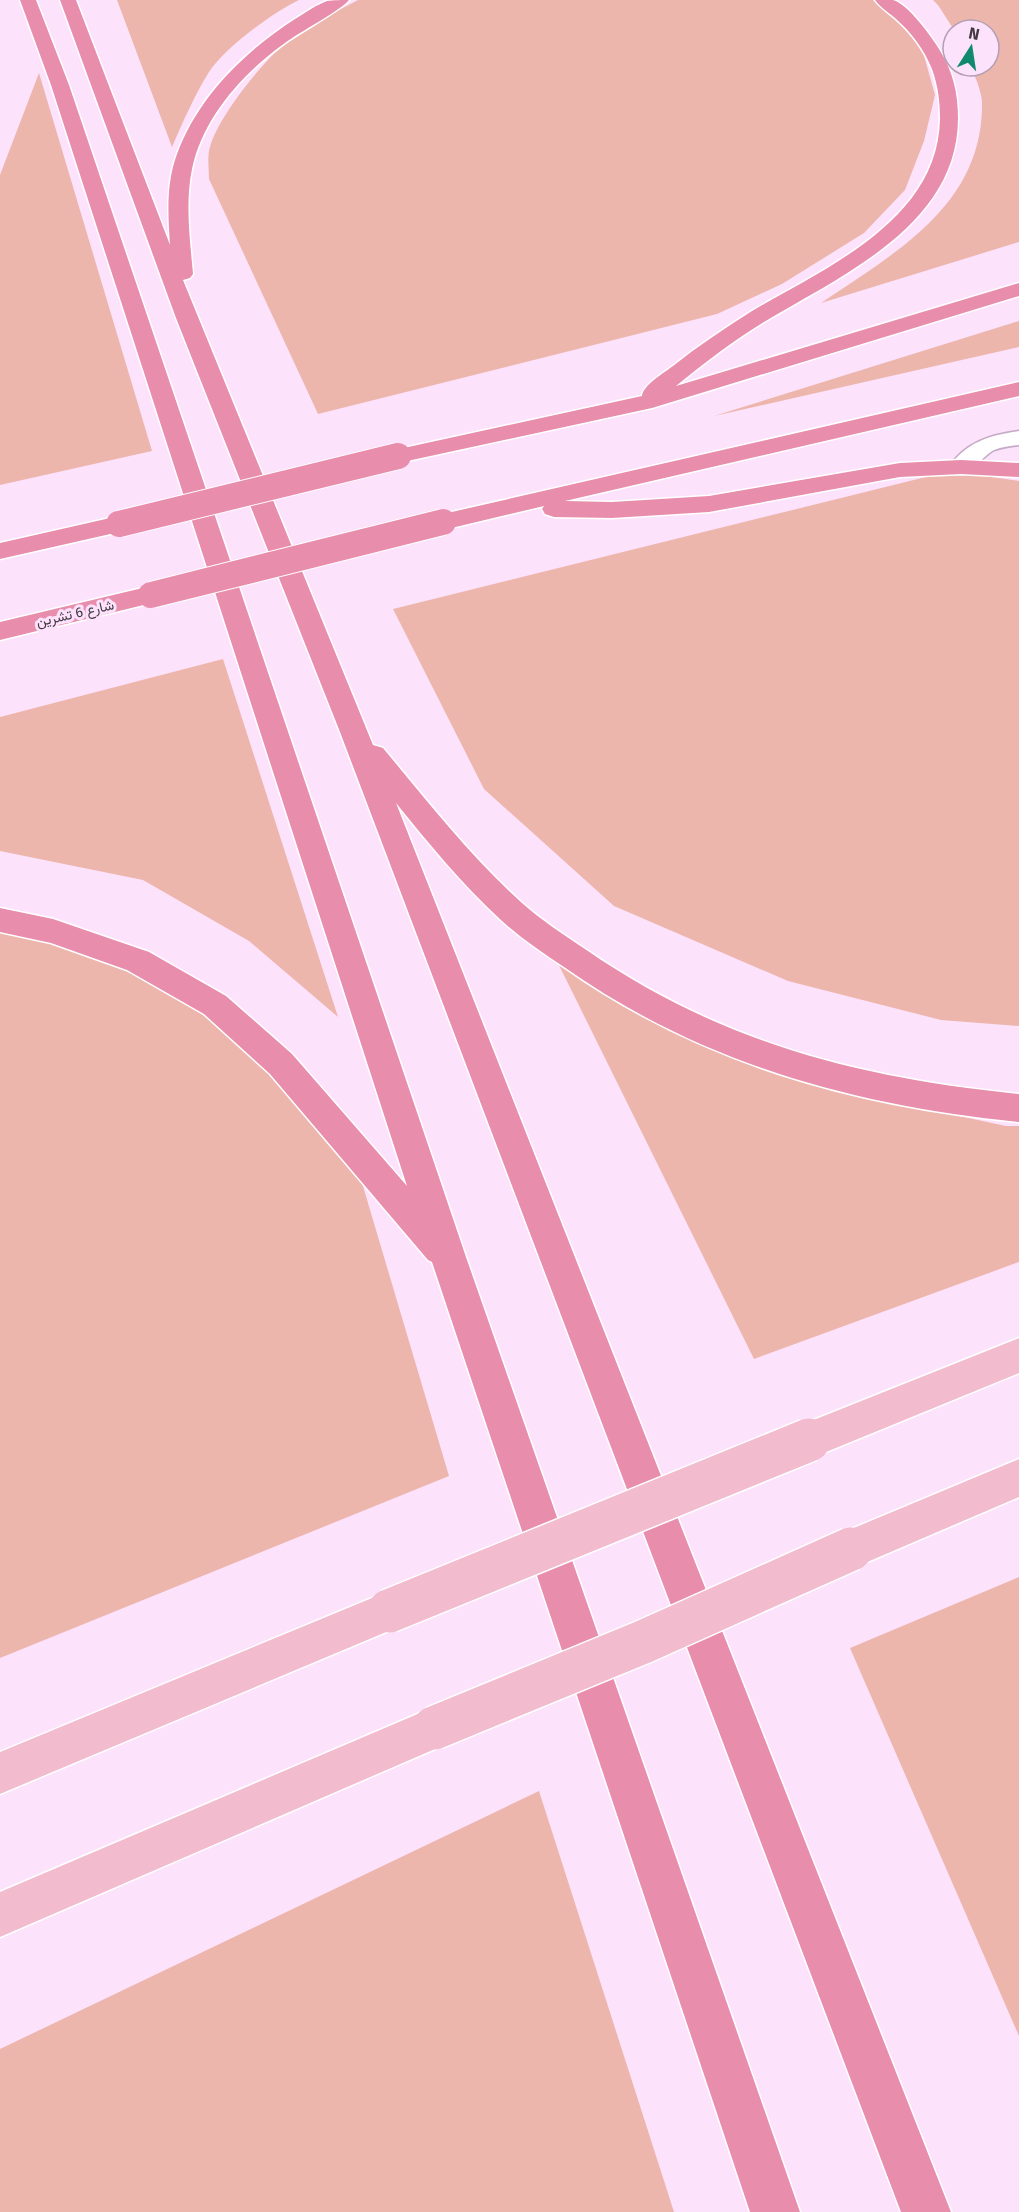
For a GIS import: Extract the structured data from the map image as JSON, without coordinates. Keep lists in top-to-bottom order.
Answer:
{
  "streets": {
    "highway": ["شارع 6 تشرين"]
  },
  "north": "top"
}
